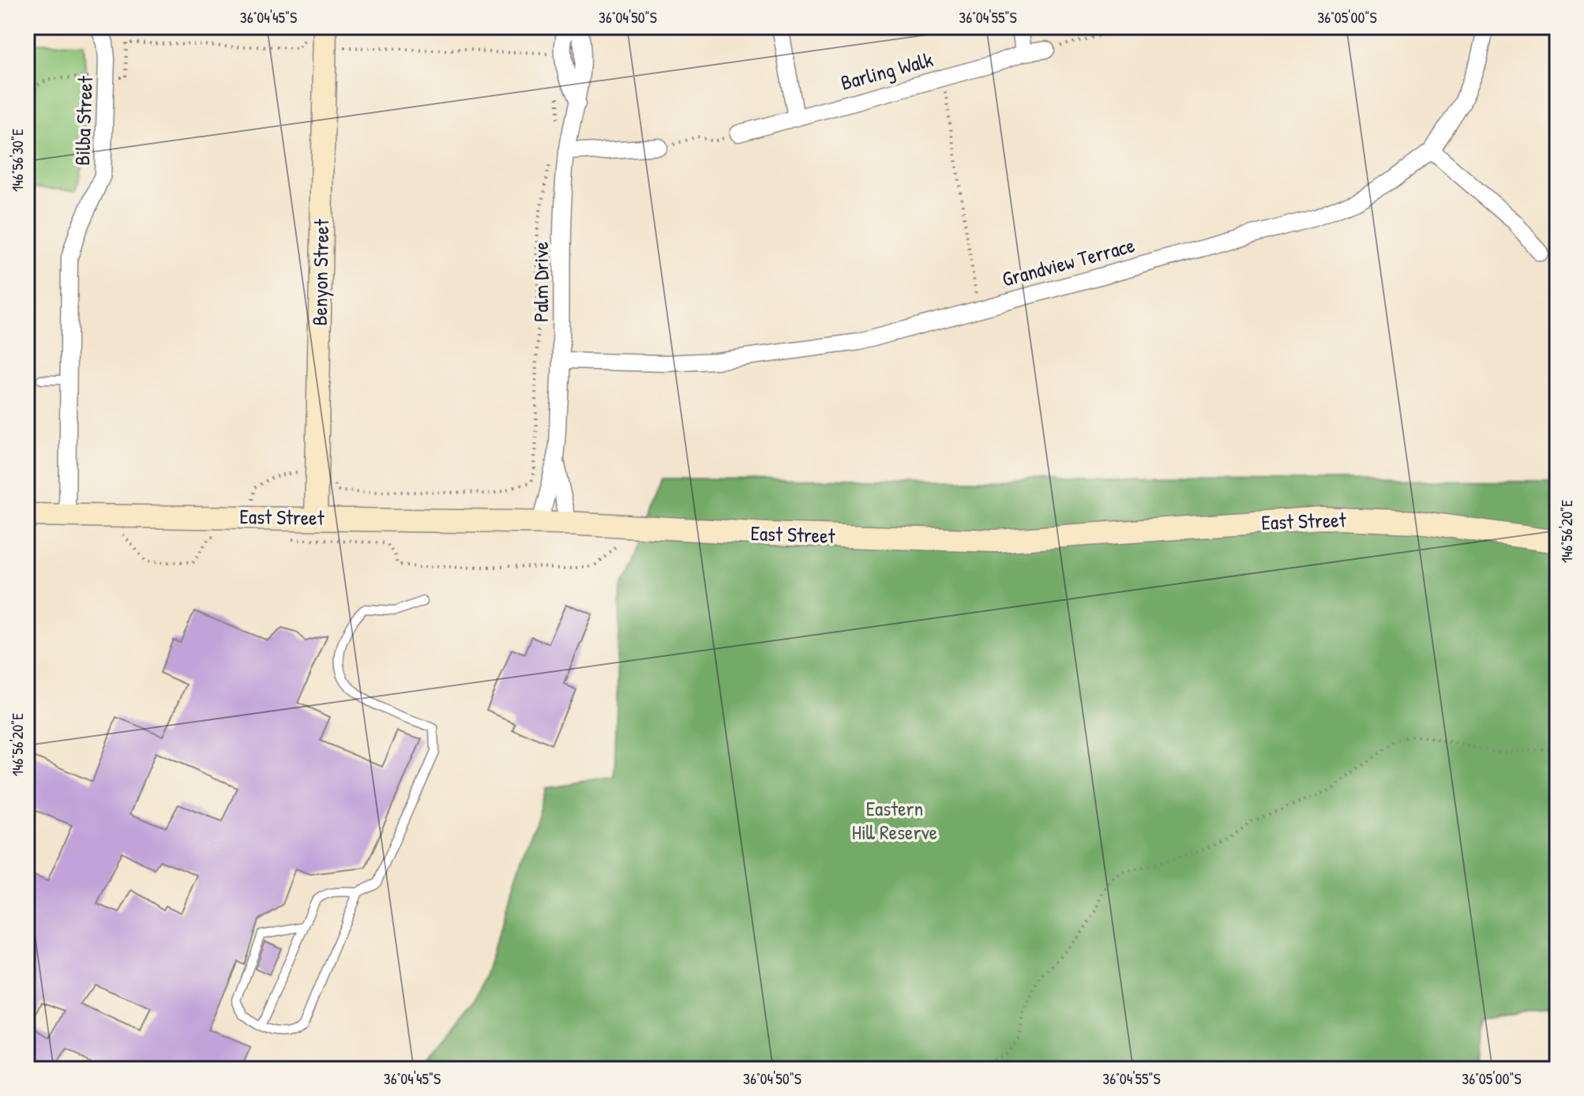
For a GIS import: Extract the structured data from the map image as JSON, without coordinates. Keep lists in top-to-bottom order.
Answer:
{
  "streets": {
    "main road": ["Benyon Street", "East Street"],
    "street": [
      "Barling Walk",
      "Bilba Street",
      "Grandview Terrace",
      "Palm Drive"
    ]
  },
  "crossings": [
    ["Bilba Street", "East Street"],
    ["Grandview Terrace", "Palm Drive"],
    ["Benyon Street", "East Street"],
    ["Palm Drive", "East Street"]
  ],
  "parks": ["Eastern Hill Reserve"],
  "coordinates": [
    "36°04'45\"S",
    "36°04'50\"S",
    "36°04'55\"S",
    "36°05'00\"S",
    "146°56'30\"E",
    "146°56'20\"E"
  ]
}
